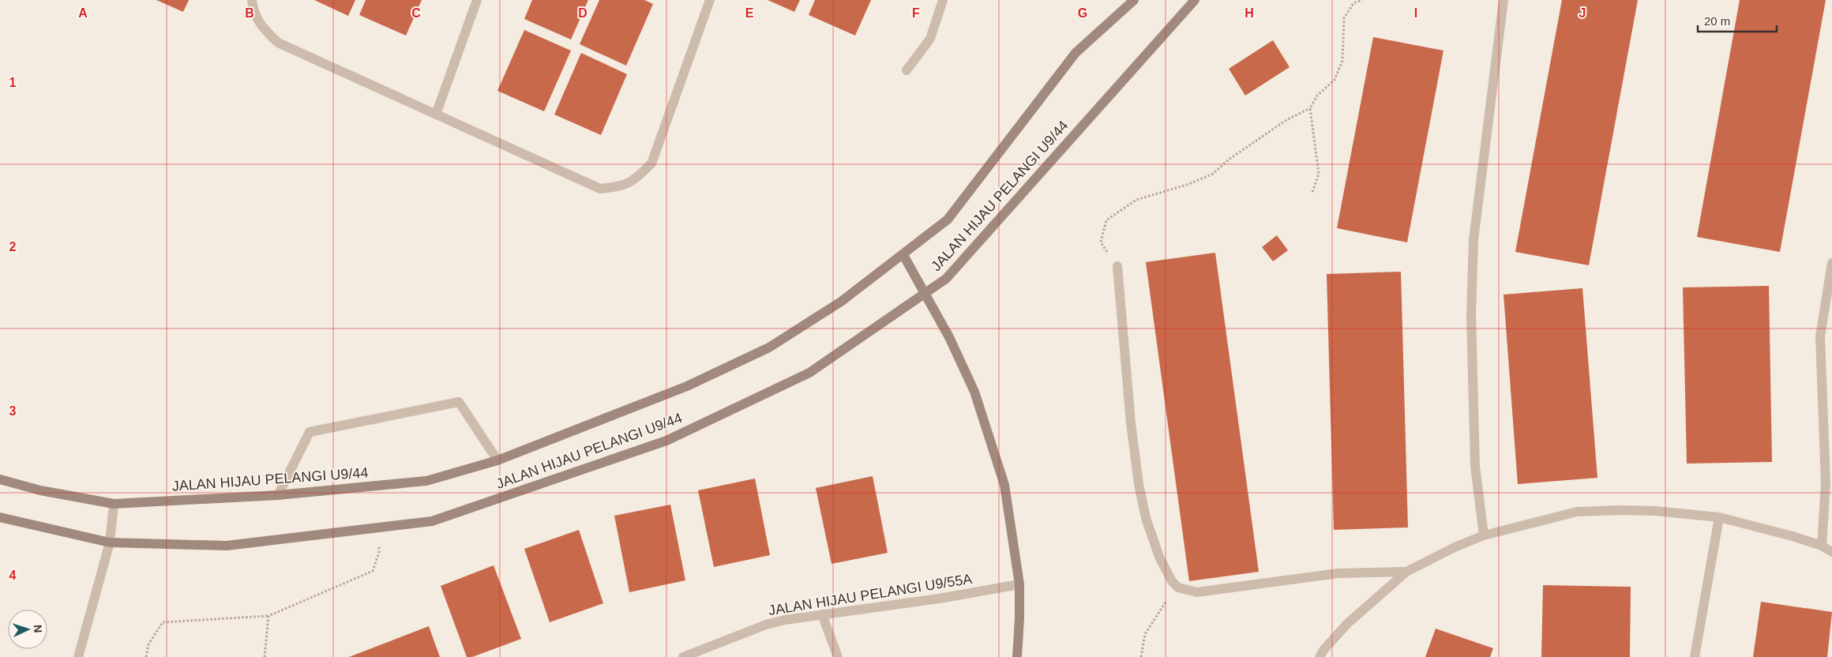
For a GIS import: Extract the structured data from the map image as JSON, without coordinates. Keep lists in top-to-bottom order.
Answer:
{
  "streets": {
    "street": ["JALAN HIJAU PELANGI U9/44", "JALAN HIJAU PELANGI U9/55A"]
  },
  "scale_bar": "20 m",
  "north": "right",
  "grid": {
    "columns": [
      "A",
      "B",
      "C",
      "D",
      "E",
      "F",
      "G",
      "H",
      "I",
      "J"
    ],
    "rows": [
      "1",
      "2",
      "3",
      "4"
    ]
  }
}
